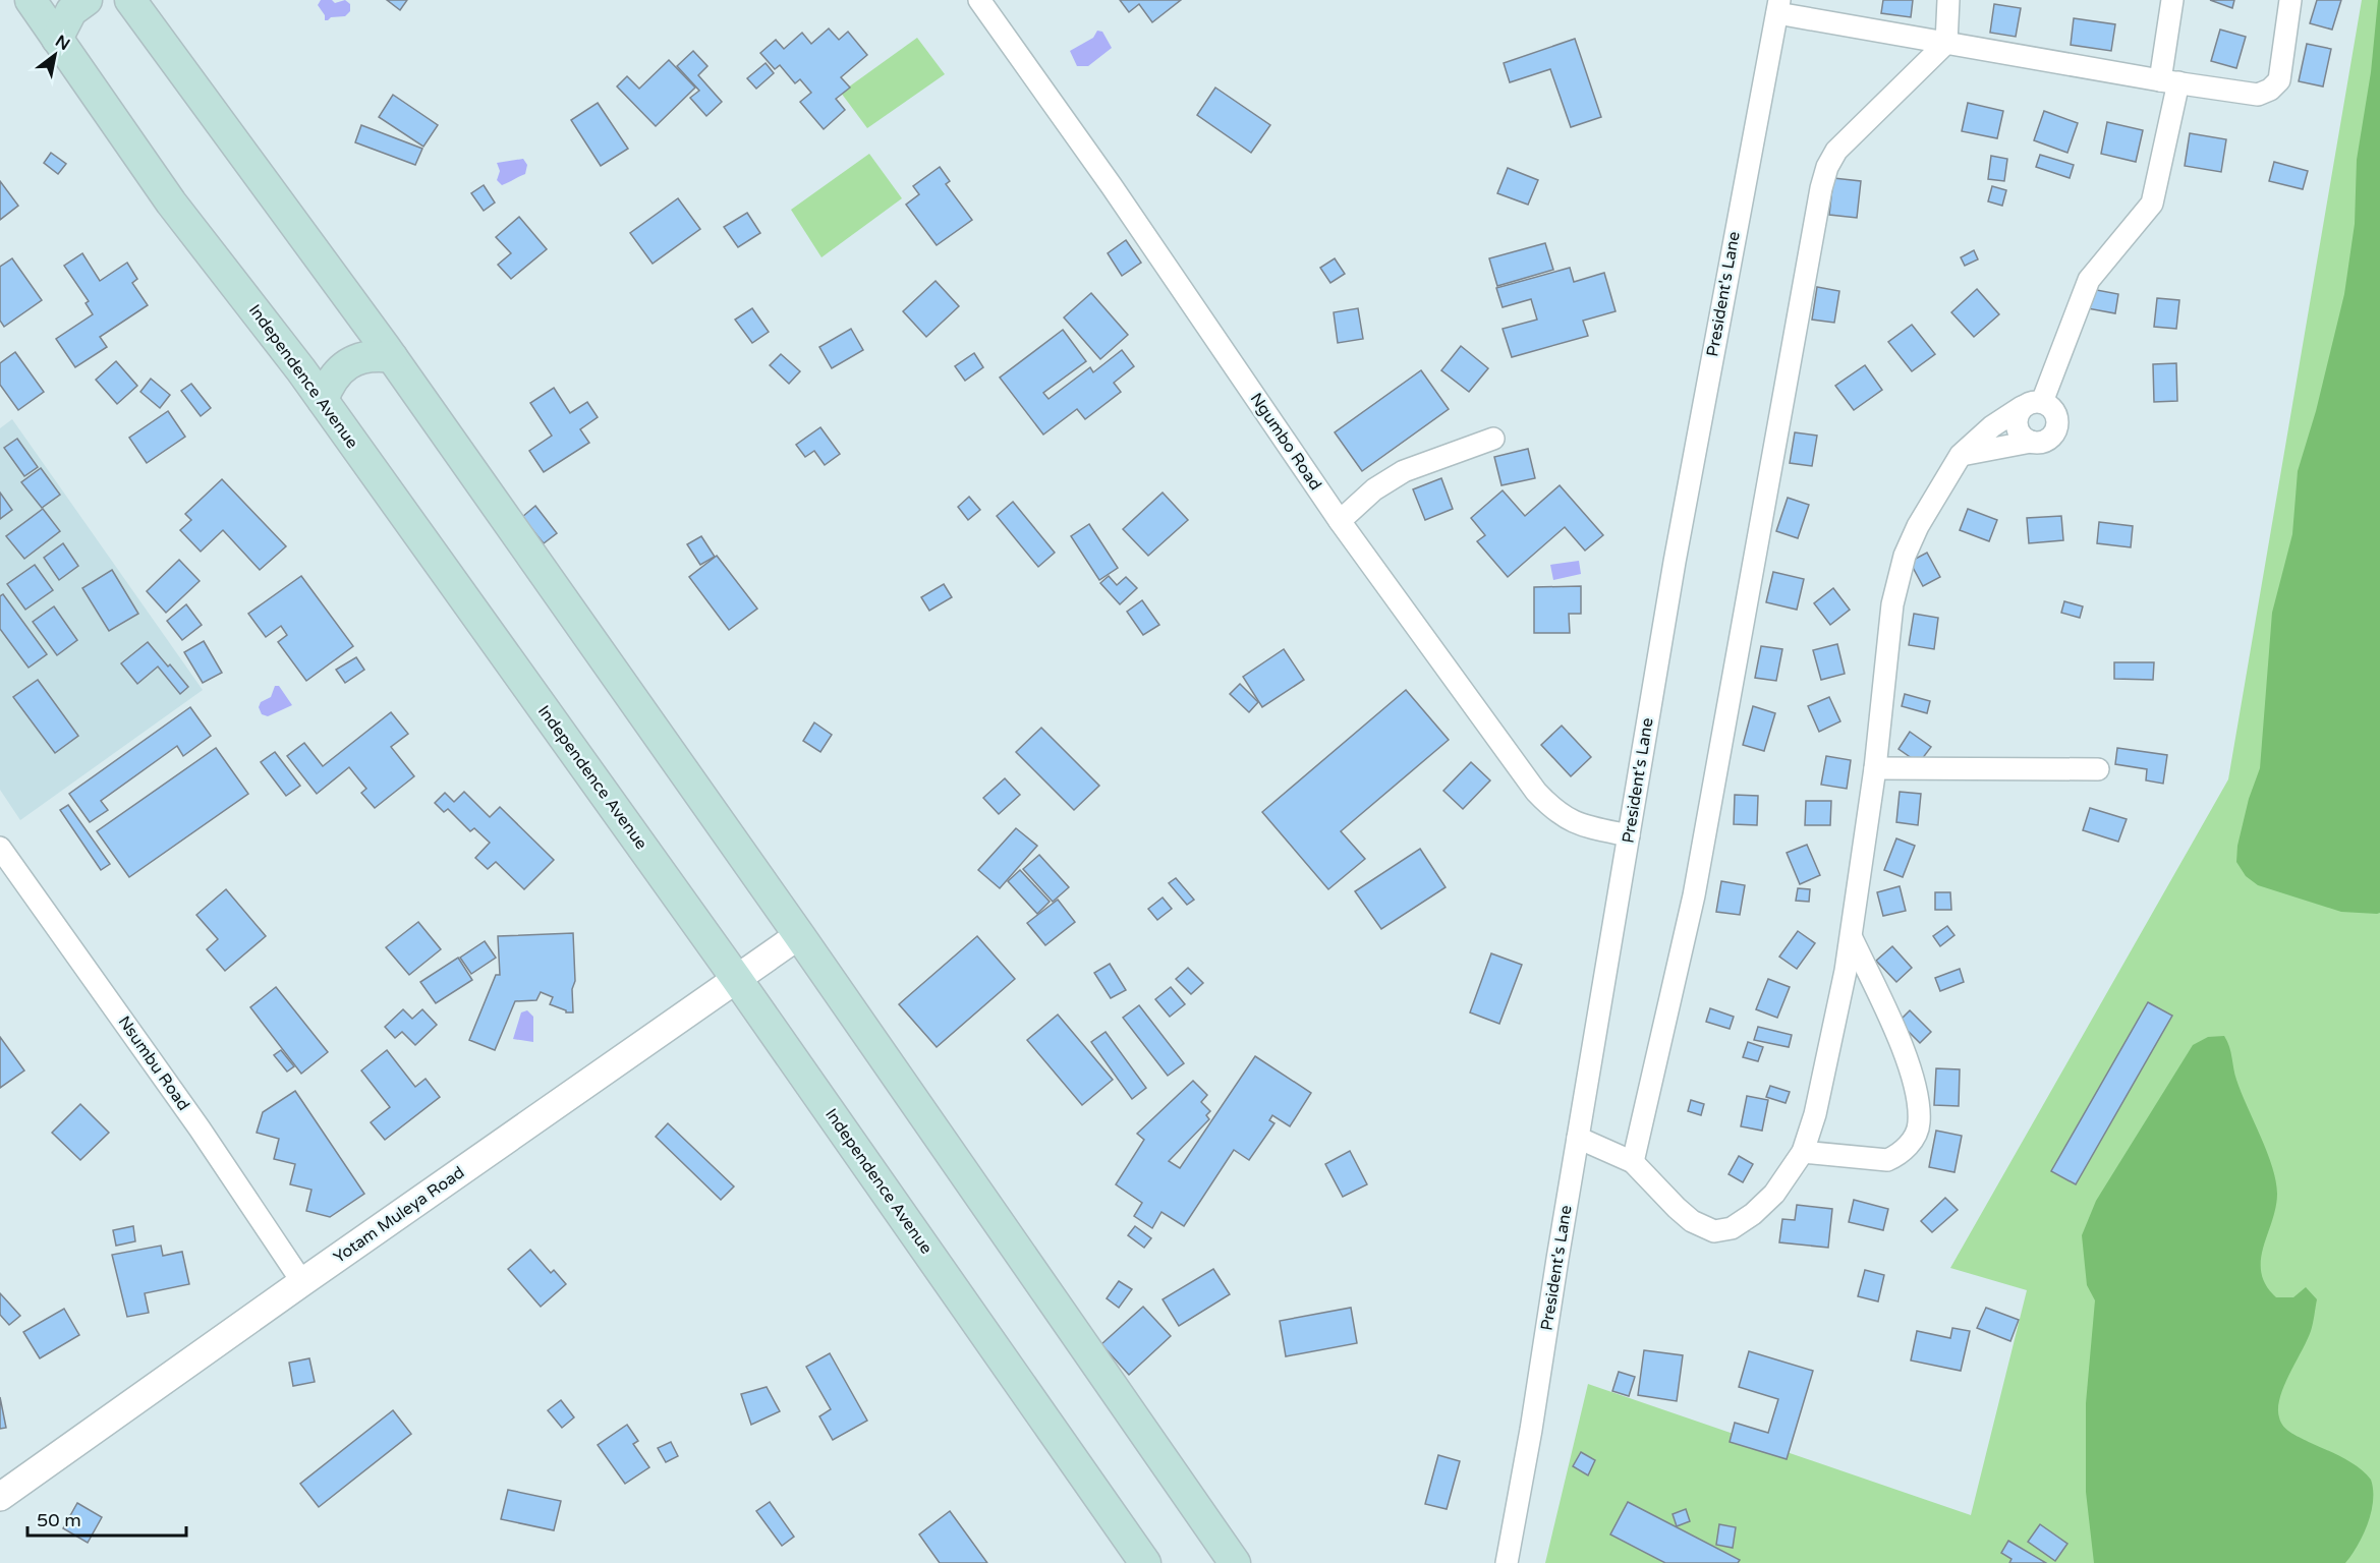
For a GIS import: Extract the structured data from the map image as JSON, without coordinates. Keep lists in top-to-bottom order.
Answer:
{
  "streets": {
    "main road": ["Independence Avenue"],
    "street": [
      "President's Lane",
      "Ngumbo Road",
      "Nsumbu Road",
      "Yotam Muleya Road"
    ]
  },
  "crossings": [
    ["President's Lane", "Ngumbo Road"],
    ["Independence Avenue", "Yotam Muleya Road"],
    ["Nsumbu Road", "Yotam Muleya Road"]
  ],
  "scale_bar": "50 m",
  "north": "top right"
}
